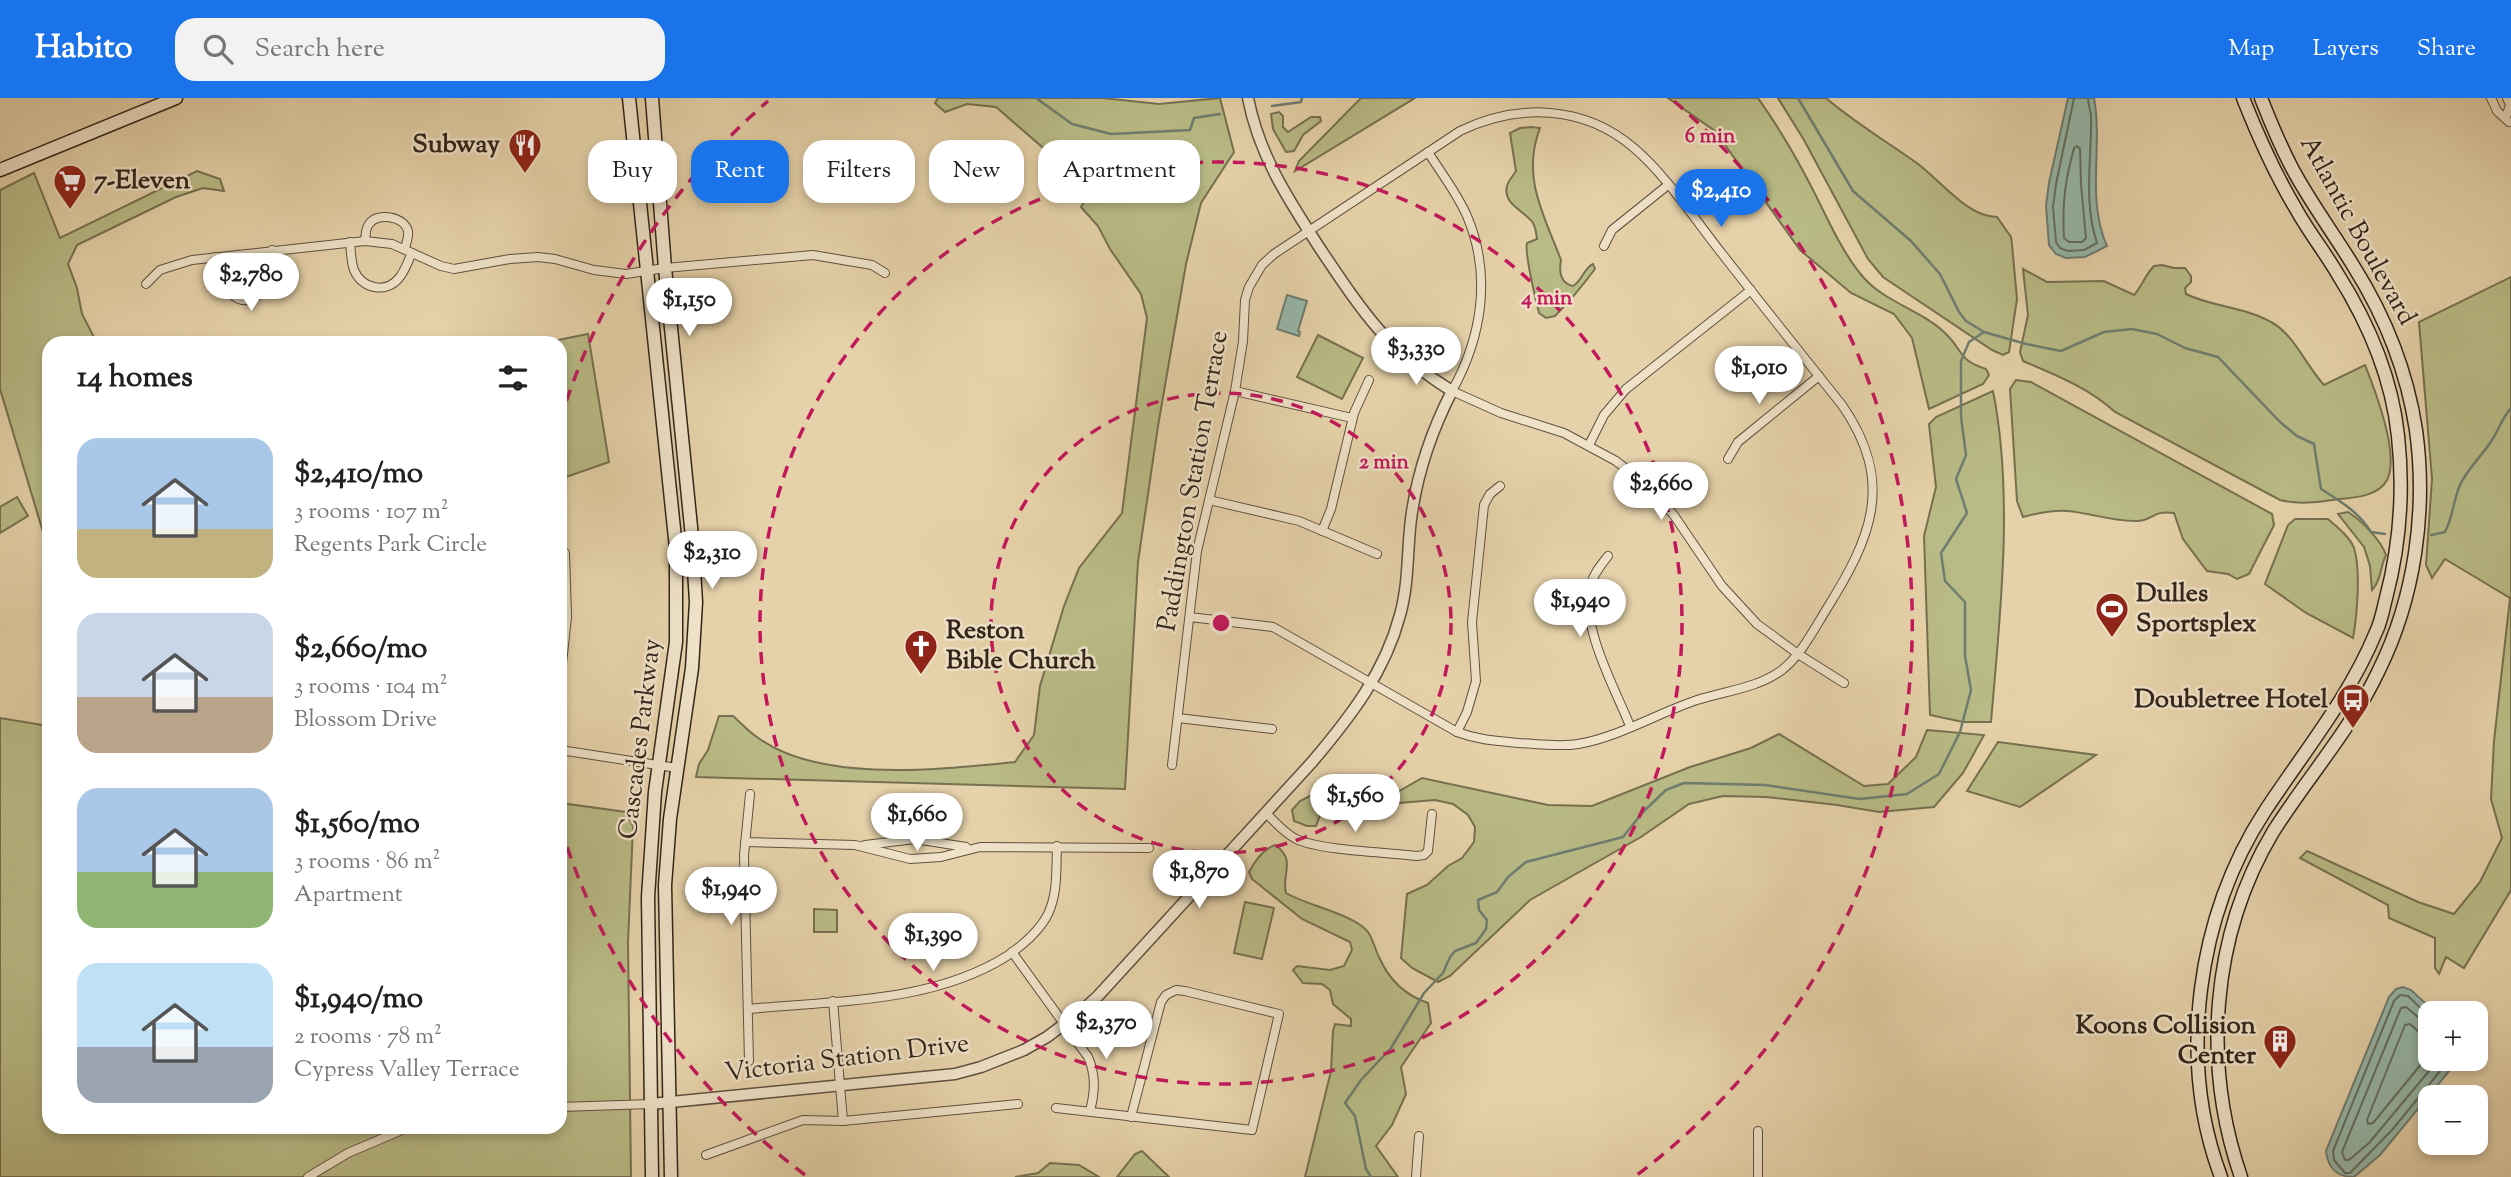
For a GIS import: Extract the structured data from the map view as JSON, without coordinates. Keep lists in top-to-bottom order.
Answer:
{
  "streets": {
    "main road": ["Atlantic Boulevard", "Cascades Parkway"],
    "street": ["Paddington Station Terrace", "Victoria Station Drive"]
  },
  "crossings": [
    ["Paddington Station Terrace", "Victoria Station Drive"],
    ["Cascades Parkway", "Victoria Station Drive"]
  ],
  "places": {
    "restaurant": ["Subway"],
    "supermarket": ["7-Eleven"],
    "sports": ["Dulles Sportsplex"],
    "church": ["Reston Bible Church"],
    "bus stop": ["Doubletree Hotel"],
    "building": ["Koons Collision Center"]
  },
  "page": {
    "header": "Habito",
    "search": "Search here",
    "nav": ["Map", "Layers", "Share"],
    "chip": [
      "Buy",
      "Rent",
      "Filters",
      "New",
      "Apartment"
    ],
    "price": [
      "$2,410",
      "$2,780",
      "$1,150",
      "$3,330",
      "$1,010",
      "$2,660",
      "$2,310",
      "$1,940",
      "$1,560",
      "$1,660",
      "$1,870",
      "$1,940",
      "$1,390",
      "$2,370"
    ],
    "heading": "14 homes",
    "list": [
      {
        "name": "$2,410/mo",
        "note": "3 rooms · 107 m² · Regents Park Circle"
      },
      {
        "name": "$2,660/mo",
        "note": "3 rooms · 104 m² · Blossom Drive"
      },
      {
        "name": "$1,560/mo",
        "note": "3 rooms · 86 m² · Apartment"
      },
      {
        "name": "$1,940/mo",
        "note": "2 rooms · 78 m² · Cypress Valley Terrace"
      }
    ],
    "map_buttons": ["+", "−"]
  },
  "rings": ["6 min", "4 min", "2 min"]
}
